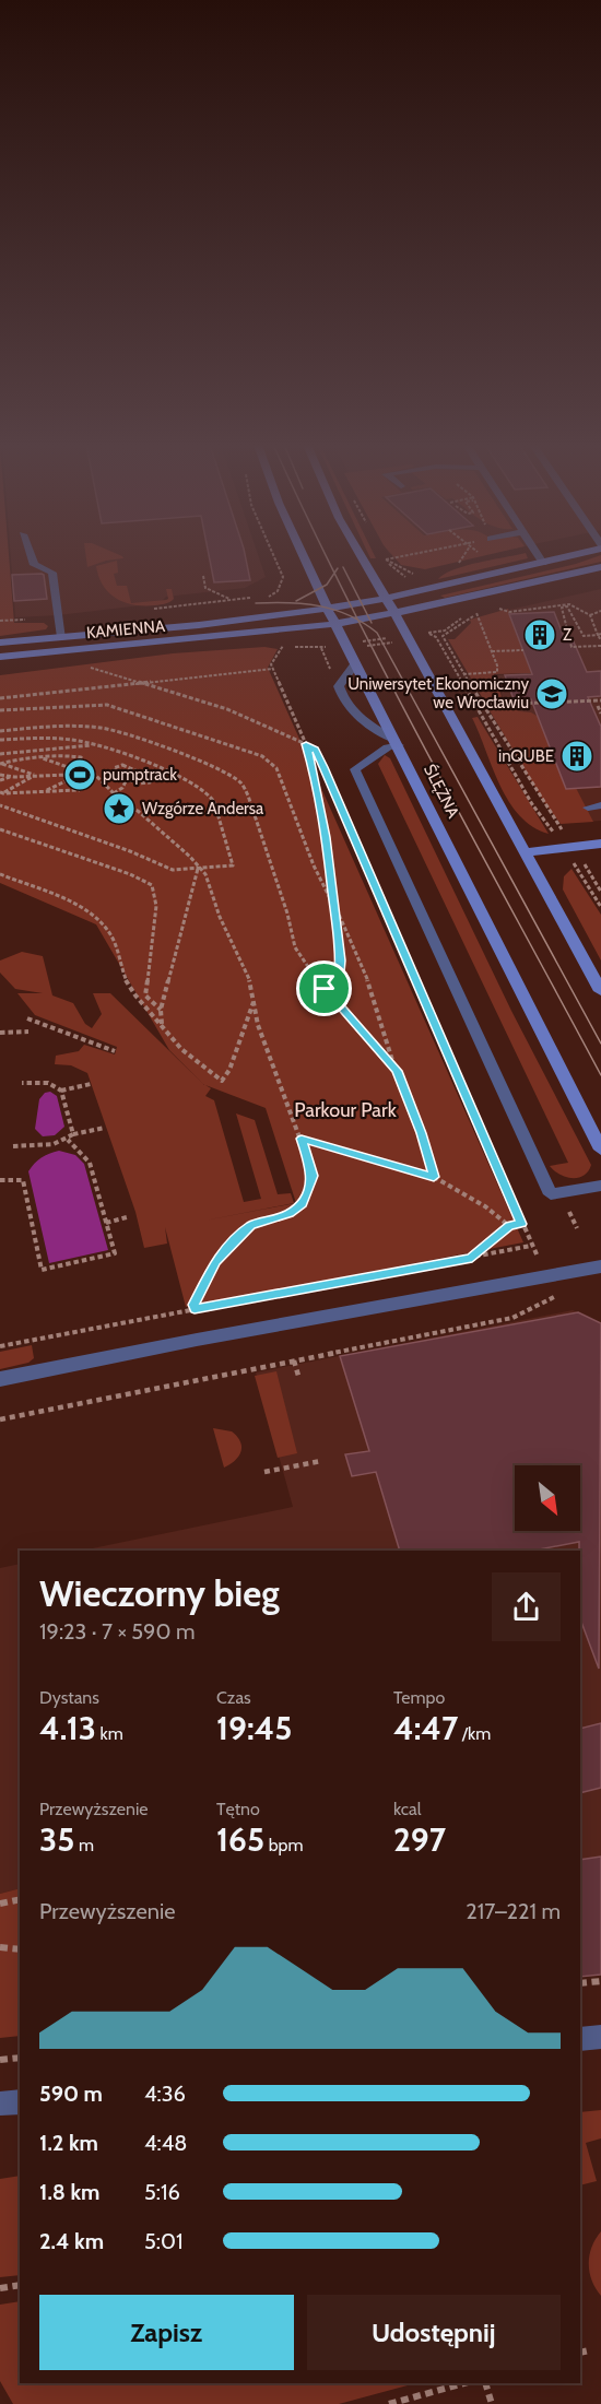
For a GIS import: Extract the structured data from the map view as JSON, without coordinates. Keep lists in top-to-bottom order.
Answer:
{
  "streets": {
    "main road": ["KAMIENNA", "ŚLĘŻNA"]
  },
  "crossings": [
    ["KAMIENNA", "ŚLĘŻNA"]
  ],
  "parks": ["Parkour Park"],
  "places": {
    "building": ["Z", "inQUBE"],
    "school or university": ["Uniwersytet Ekonomiczny we Wrocławiu"],
    "sports": ["pumptrack"],
    "place": ["Wzgórze Andersa"]
  },
  "north": "bottom right",
  "page": {
    "heading": ["Wieczorny bieg", "19:23 · 7 × 590 m"],
    "stats": [
      ["Dystans", "4.13 km"],
      ["Czas", "19:45"],
      ["Tempo", "4:47 /km"],
      ["Przewyższenie", "35 m"],
      ["Tętno", "165 bpm"],
      ["kcal", "297"]
    ],
    "chart": ["Przewyższenie", "217–221 m"],
    "list": [
      {
        "name": "590 m",
        "note": "4:36"
      },
      {
        "name": "1.2 km",
        "note": "4:48"
      },
      {
        "name": "1.8 km",
        "note": "5:16"
      },
      {
        "name": "2.4 km",
        "note": "5:01"
      }
    ],
    "buttons": ["Zapisz", "Udostępnij"]
  }
}
